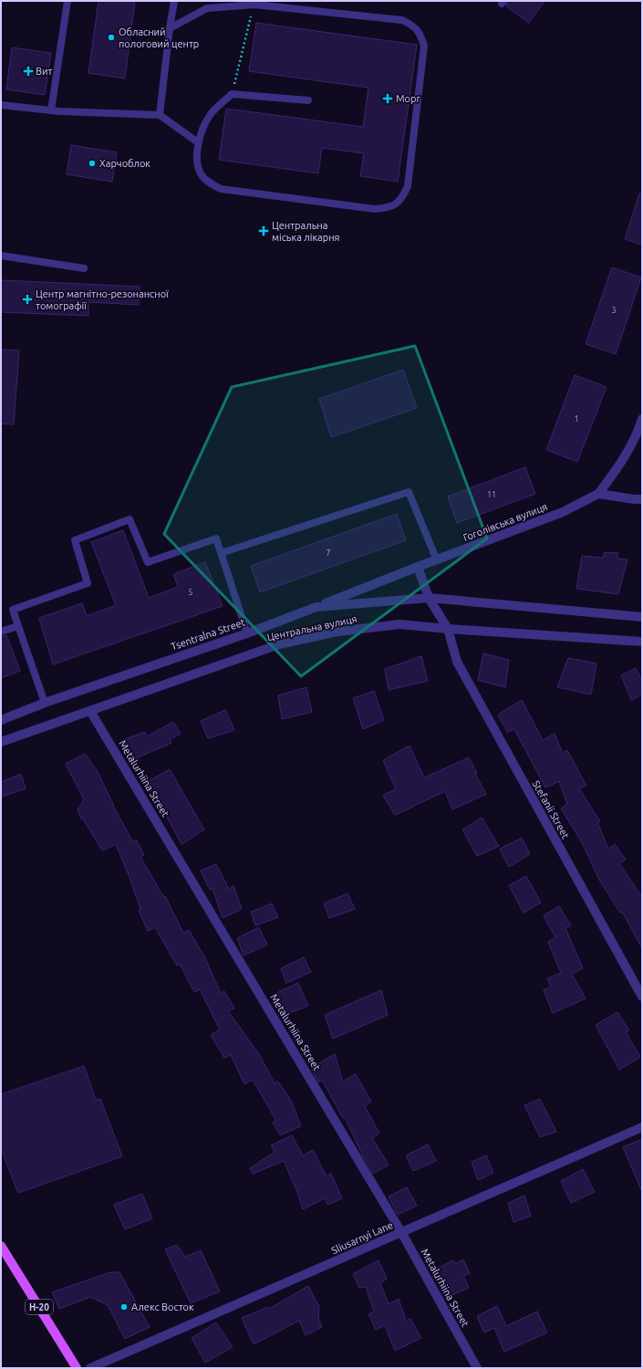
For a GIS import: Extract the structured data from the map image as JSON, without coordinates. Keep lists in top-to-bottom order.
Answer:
{
  "streets": {
    "main road": ["Н-20"],
    "street": [
      "Гоголівська вулиця",
      "Центральна вулиця",
      "Tsentralna Street",
      "Metalurhiina Street",
      "Stefanii Street",
      "Sliusarnyi Lane"
    ]
  },
  "crossings": [
    ["Гоголівська вулиця", "Tsentralna Street"],
    ["Центральна вулиця", "Metalurhiina Street"],
    ["Центральна вулиця", "Stefanii Street"],
    ["Tsentralna Street", "Stefanii Street"],
    ["Metalurhiina Street", "Sliusarnyi Lane"]
  ],
  "places": {
    "other": ["Обласний пологовий центр", "Харчоблок", "Алекс Восток"],
    "health": [
      "Вит",
      "Морг",
      "Центральна міська лікарня",
      "Центр магнітно-резонансної томографії"
    ]
  },
  "house_numbers": [
    "3",
    "1",
    "11",
    "7",
    "5"
  ]
}
